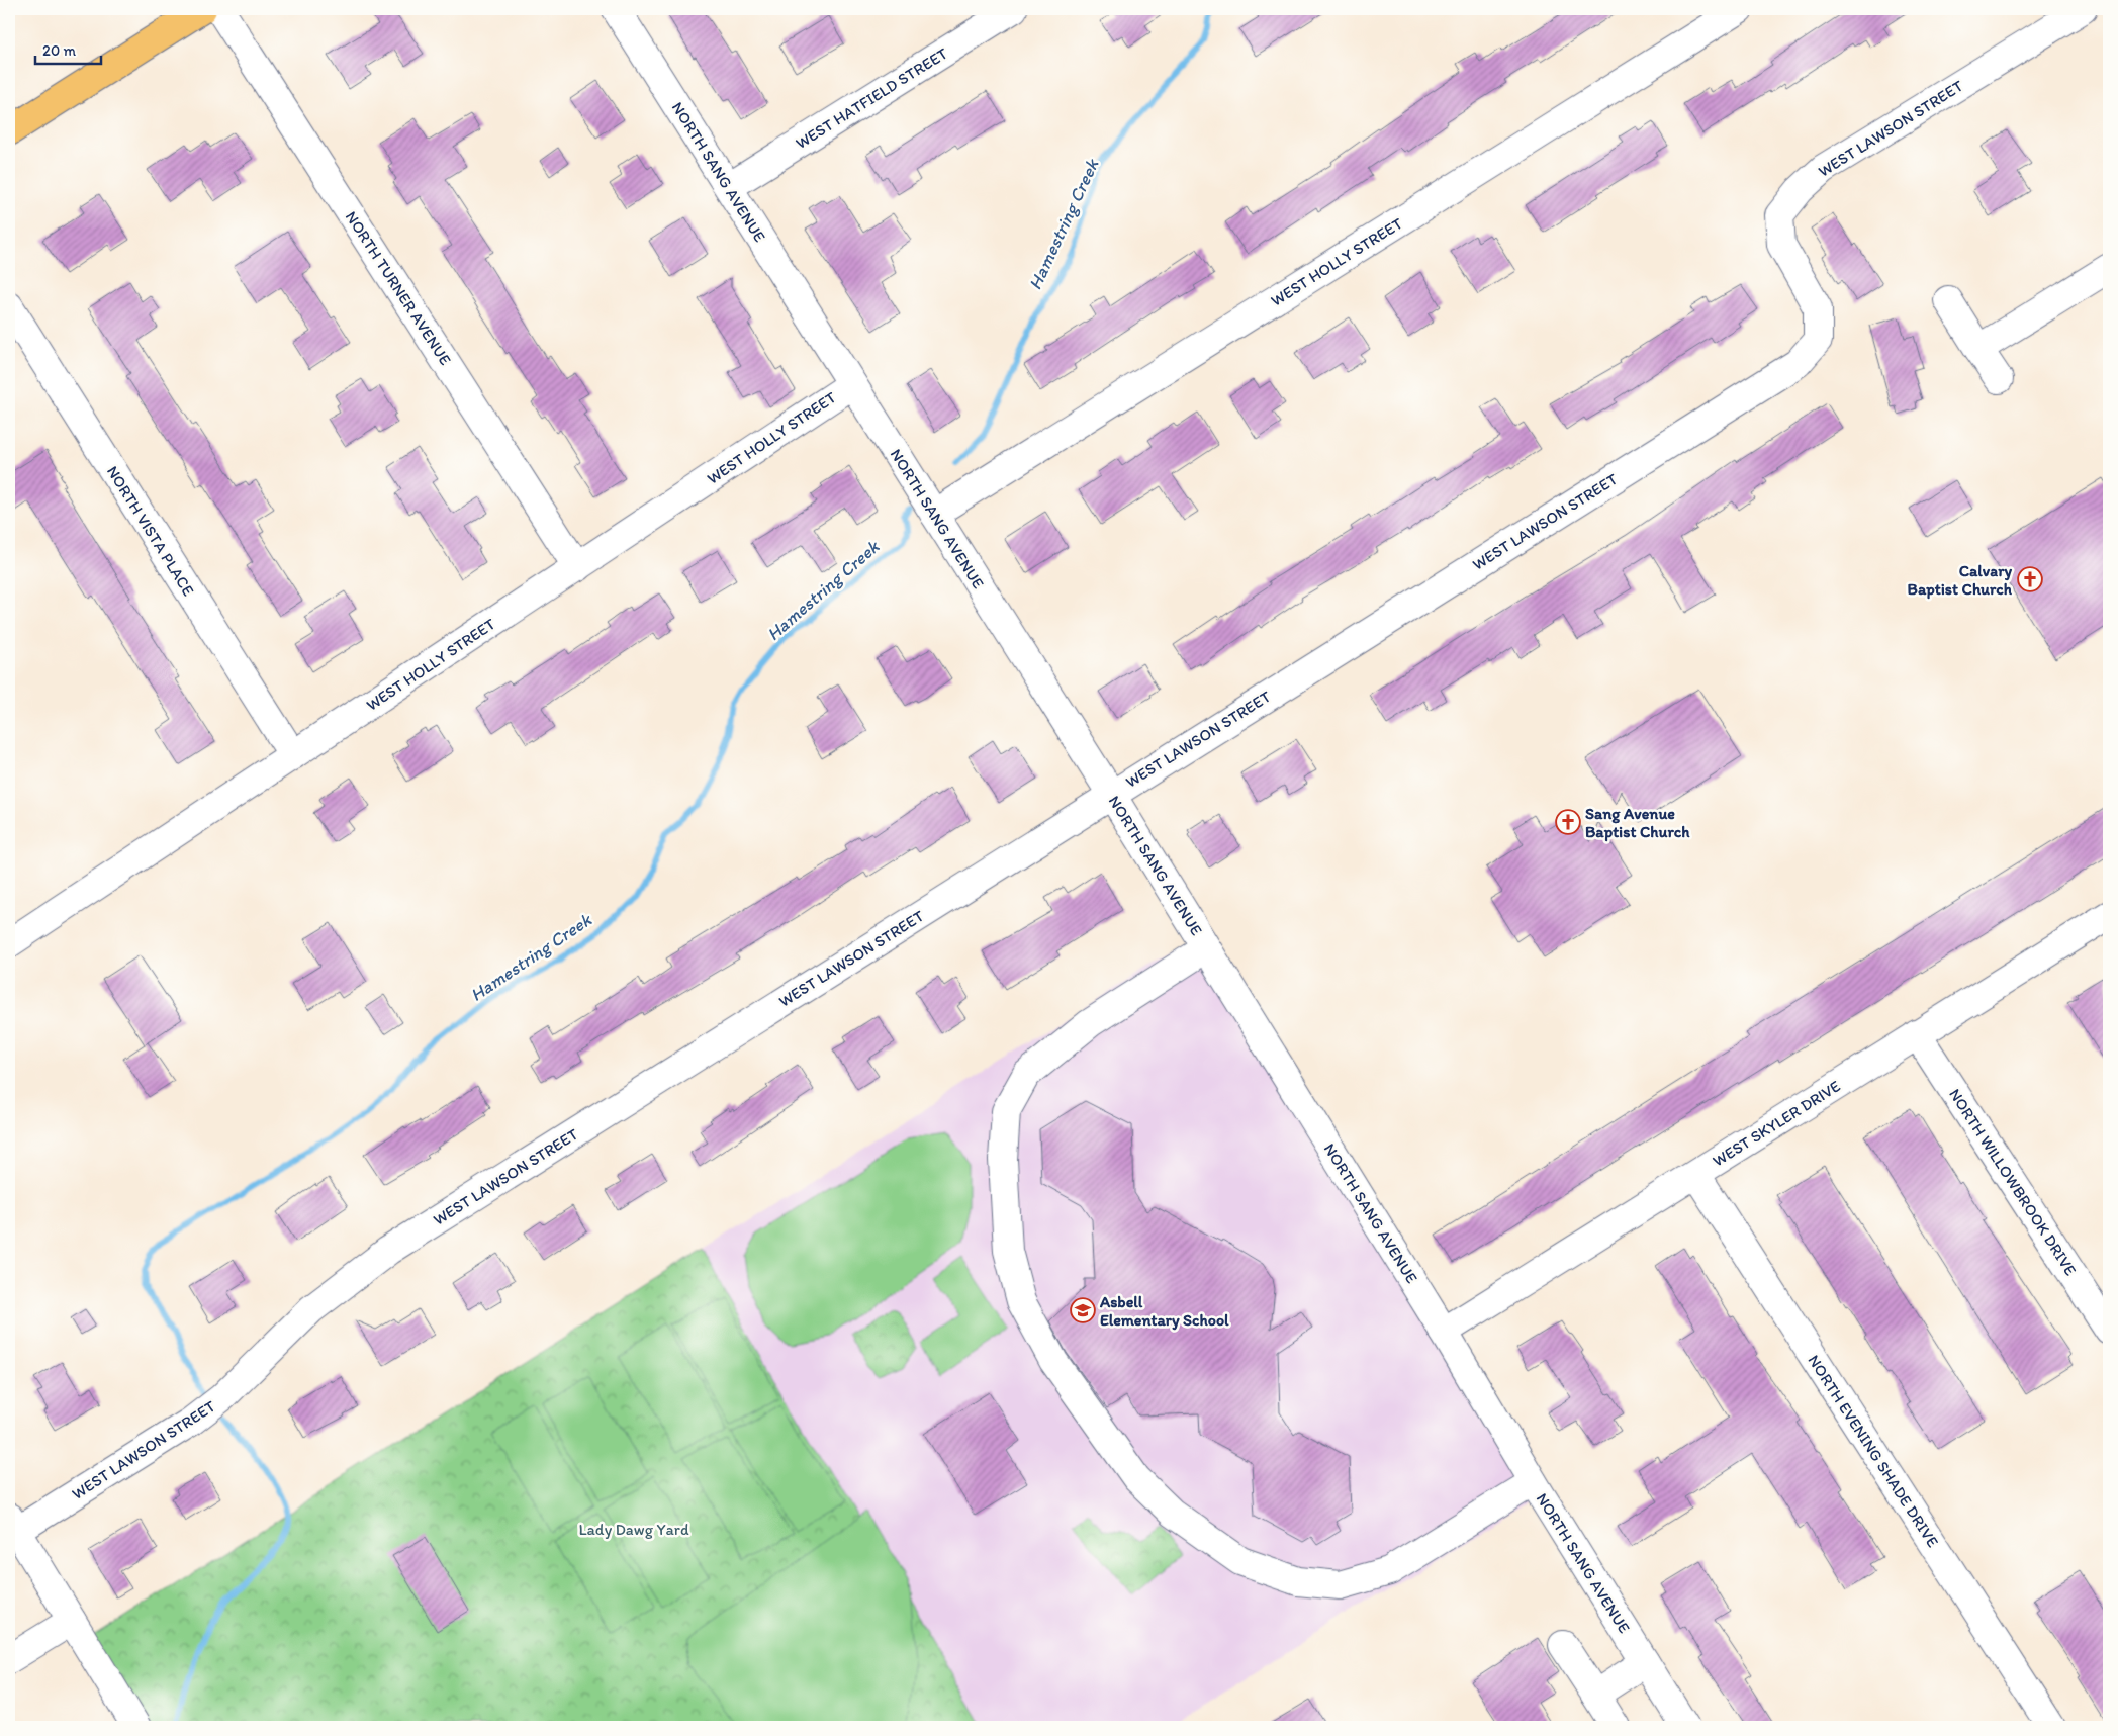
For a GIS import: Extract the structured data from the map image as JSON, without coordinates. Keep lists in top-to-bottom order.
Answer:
{
  "streets": {
    "street": [
      "WEST HATFIELD STREET",
      "WEST LAWSON STREET",
      "NORTH SANG AVENUE",
      "WEST HOLLY STREET",
      "NORTH TURNER AVENUE",
      "NORTH VISTA PLACE",
      "WEST SKYLER DRIVE",
      "NORTH WILLOWBROOK DRIVE",
      "NORTH EVENING SHADE DRIVE"
    ]
  },
  "crossings": [
    ["WEST HATFIELD STREET", "NORTH SANG AVENUE"],
    ["WEST LAWSON STREET", "NORTH SANG AVENUE"],
    ["NORTH SANG AVENUE", "WEST HOLLY STREET"],
    ["NORTH SANG AVENUE", "WEST SKYLER DRIVE"],
    ["WEST HOLLY STREET", "NORTH TURNER AVENUE"],
    ["WEST HOLLY STREET", "NORTH VISTA PLACE"],
    ["WEST SKYLER DRIVE", "NORTH WILLOWBROOK DRIVE"],
    ["WEST SKYLER DRIVE", "NORTH EVENING SHADE DRIVE"]
  ],
  "water": ["Hamestring Creek"],
  "parks": ["Lady Dawg Yard"],
  "places": {
    "church": ["Calvary Baptist Church", "Sang Avenue Baptist Church"],
    "school or university": ["Asbell Elementary School"]
  },
  "scale_bar": "20 m"
}
